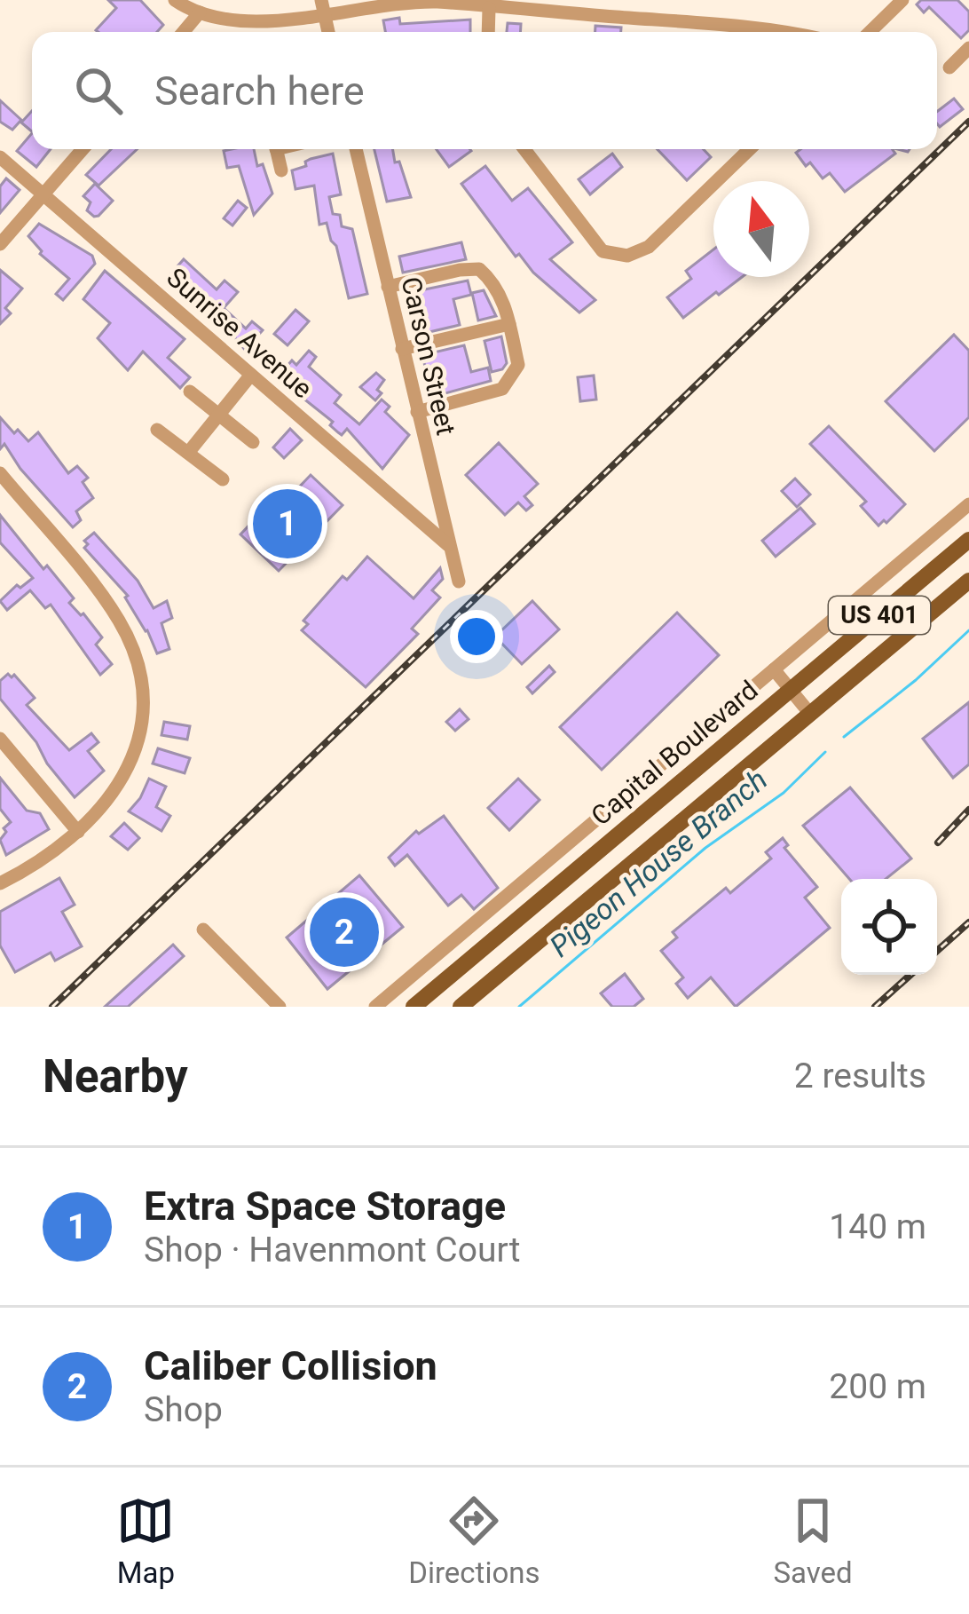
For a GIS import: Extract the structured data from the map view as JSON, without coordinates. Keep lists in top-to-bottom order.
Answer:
{
  "streets": {
    "main road": ["US 401", "Capital Boulevard"],
    "street": ["Sunrise Avenue", "Carson Street"]
  },
  "crossings": [
    ["Sunrise Avenue", "Carson Street"]
  ],
  "water": ["Pigeon House Branch"],
  "north": "top",
  "page": {
    "search": "Search here",
    "pins": ["1", "2"],
    "heading": ["Nearby", "2 results"],
    "list": [
      {
        "mark": "1",
        "name": "Extra Space Storage",
        "note": "Shop · Havenmont Court",
        "value": "140 m"
      },
      {
        "mark": "2",
        "name": "Caliber Collision",
        "note": "Shop",
        "value": "200 m"
      }
    ],
    "nav": ["Map", "Directions", "Saved"]
  }
}
